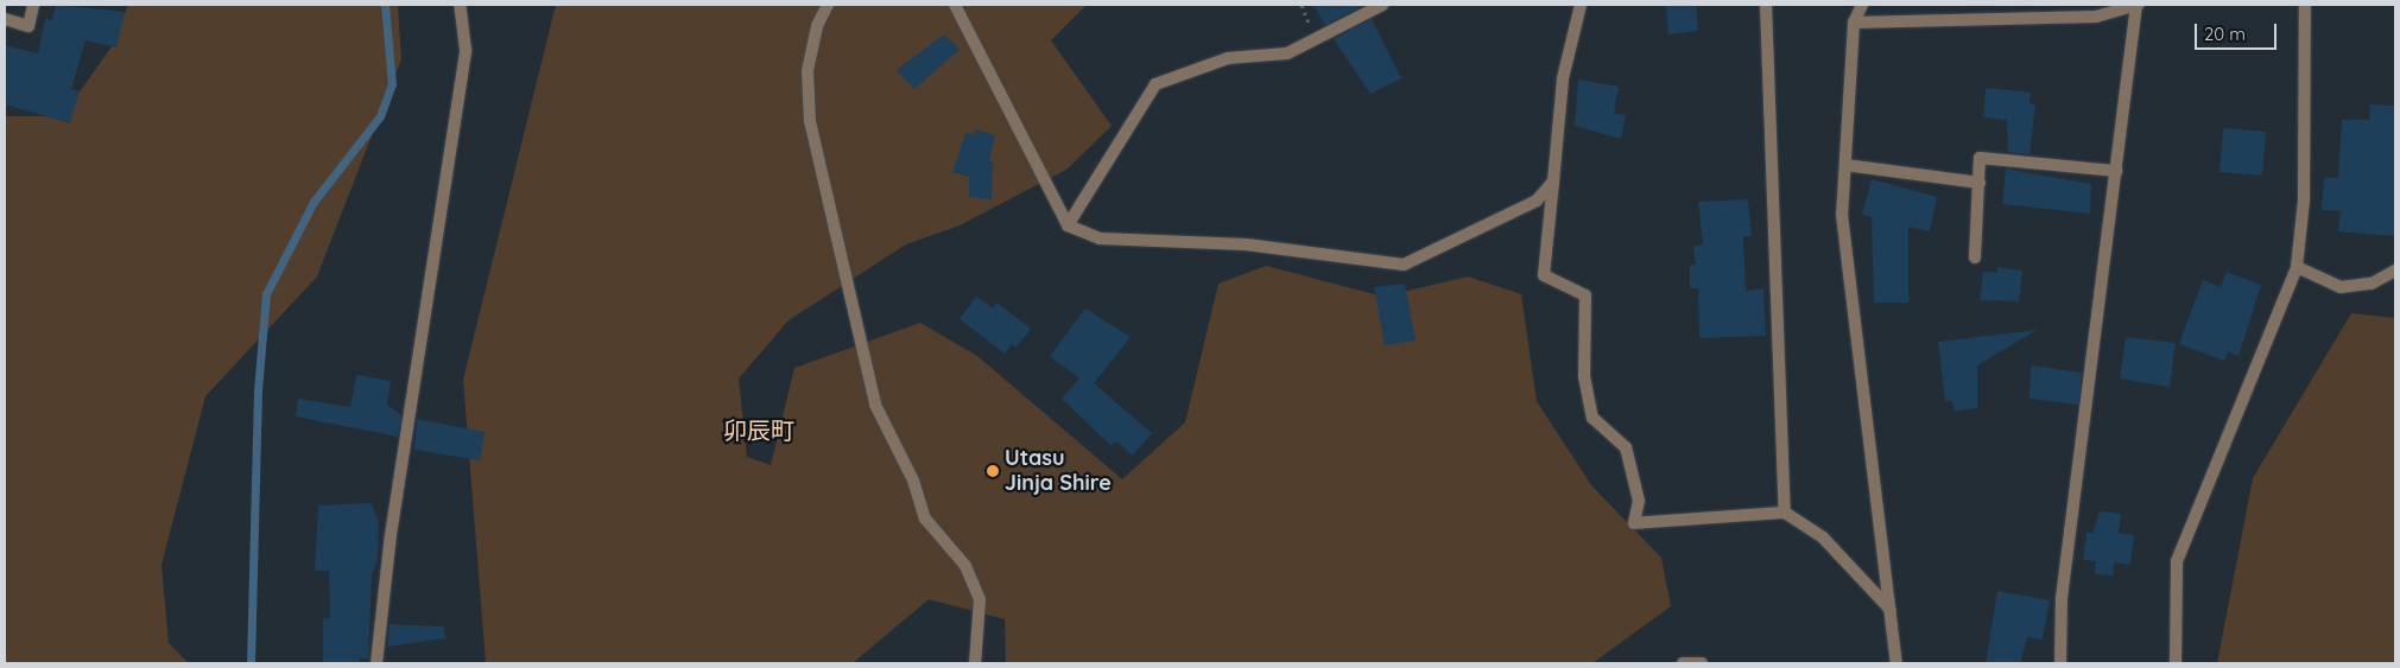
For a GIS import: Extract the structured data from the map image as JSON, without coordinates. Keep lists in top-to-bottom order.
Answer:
{
  "districts": ["卯辰町"],
  "places": ["Utasu Jinja Shire"],
  "scale_bar": "20 m"
}
